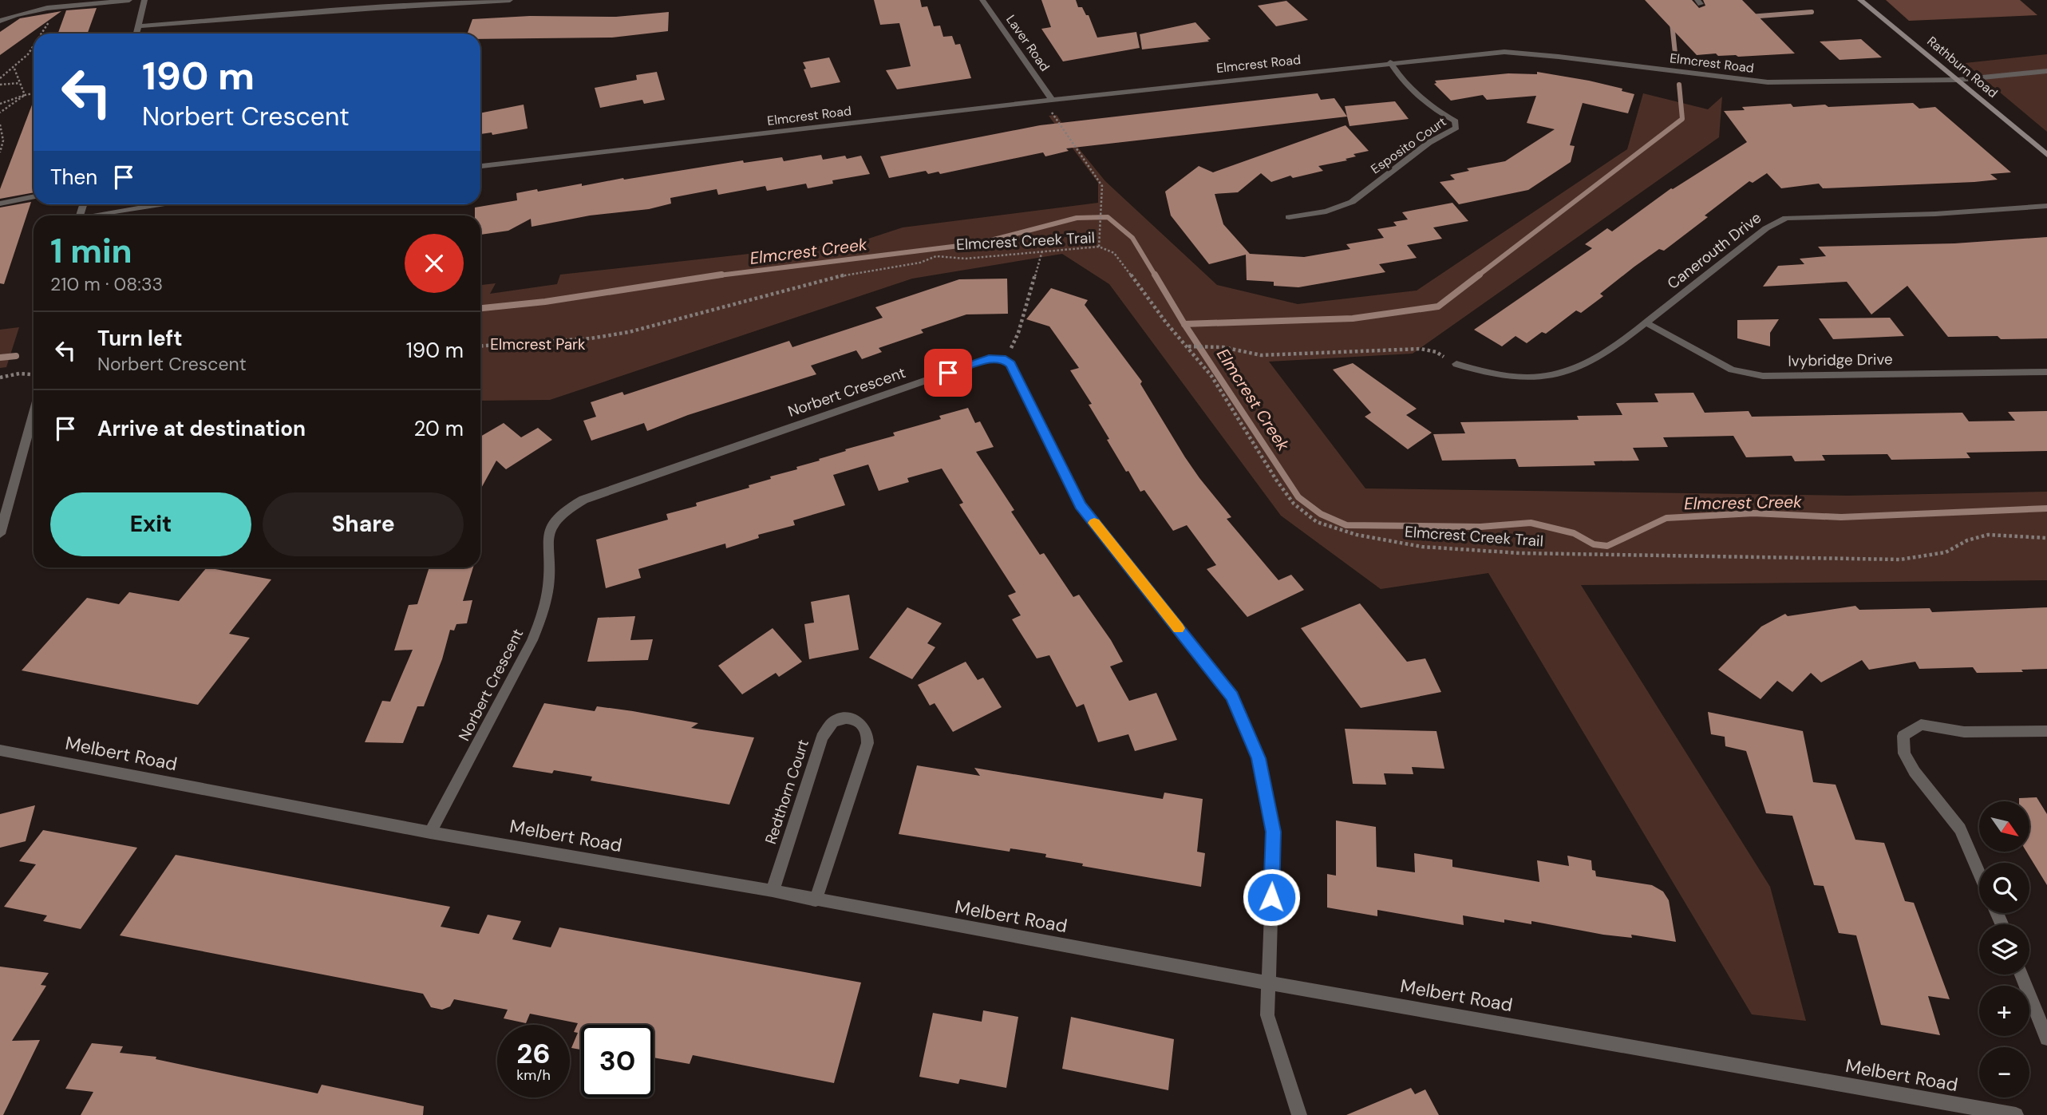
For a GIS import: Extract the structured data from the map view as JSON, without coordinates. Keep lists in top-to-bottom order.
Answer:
{
  "streets": {
    "street": [
      "Laver Road",
      "Elmcrest Road",
      "Rathburn Road",
      "Esposito Court",
      "Canerouth Drive",
      "Ivybridge Drive",
      "Norbert Crescent",
      "Melbert Road",
      "Redthorn Court"
    ],
    "path": ["Elmcrest Creek Trail"]
  },
  "crossings": [
    ["Laver Road", "Elmcrest Road"],
    ["Elmcrest Road", "Rathburn Road"],
    ["Elmcrest Road", "Esposito Court"],
    ["Canerouth Drive", "Ivybridge Drive"],
    ["Norbert Crescent", "Melbert Road"],
    ["Melbert Road", "Redthorn Court"]
  ],
  "water": ["Elmcrest Creek"],
  "parks": ["Elmcrest Park"],
  "north": "bottom right",
  "page": {
    "turn": ["190 m", "Norbert Crescent"],
    "then": "Then",
    "heading": ["1 min", "210 m · 08:33"],
    "list": [
      {
        "name": "Turn left",
        "note": "Norbert Crescent",
        "value": "190 m"
      },
      {
        "name": "Arrive at destination",
        "value": "20 m"
      }
    ],
    "buttons": ["Exit", "Share"],
    "map_buttons": ["+", "−"],
    "speed": "26 km/h",
    "limit": "30"
  }
}
